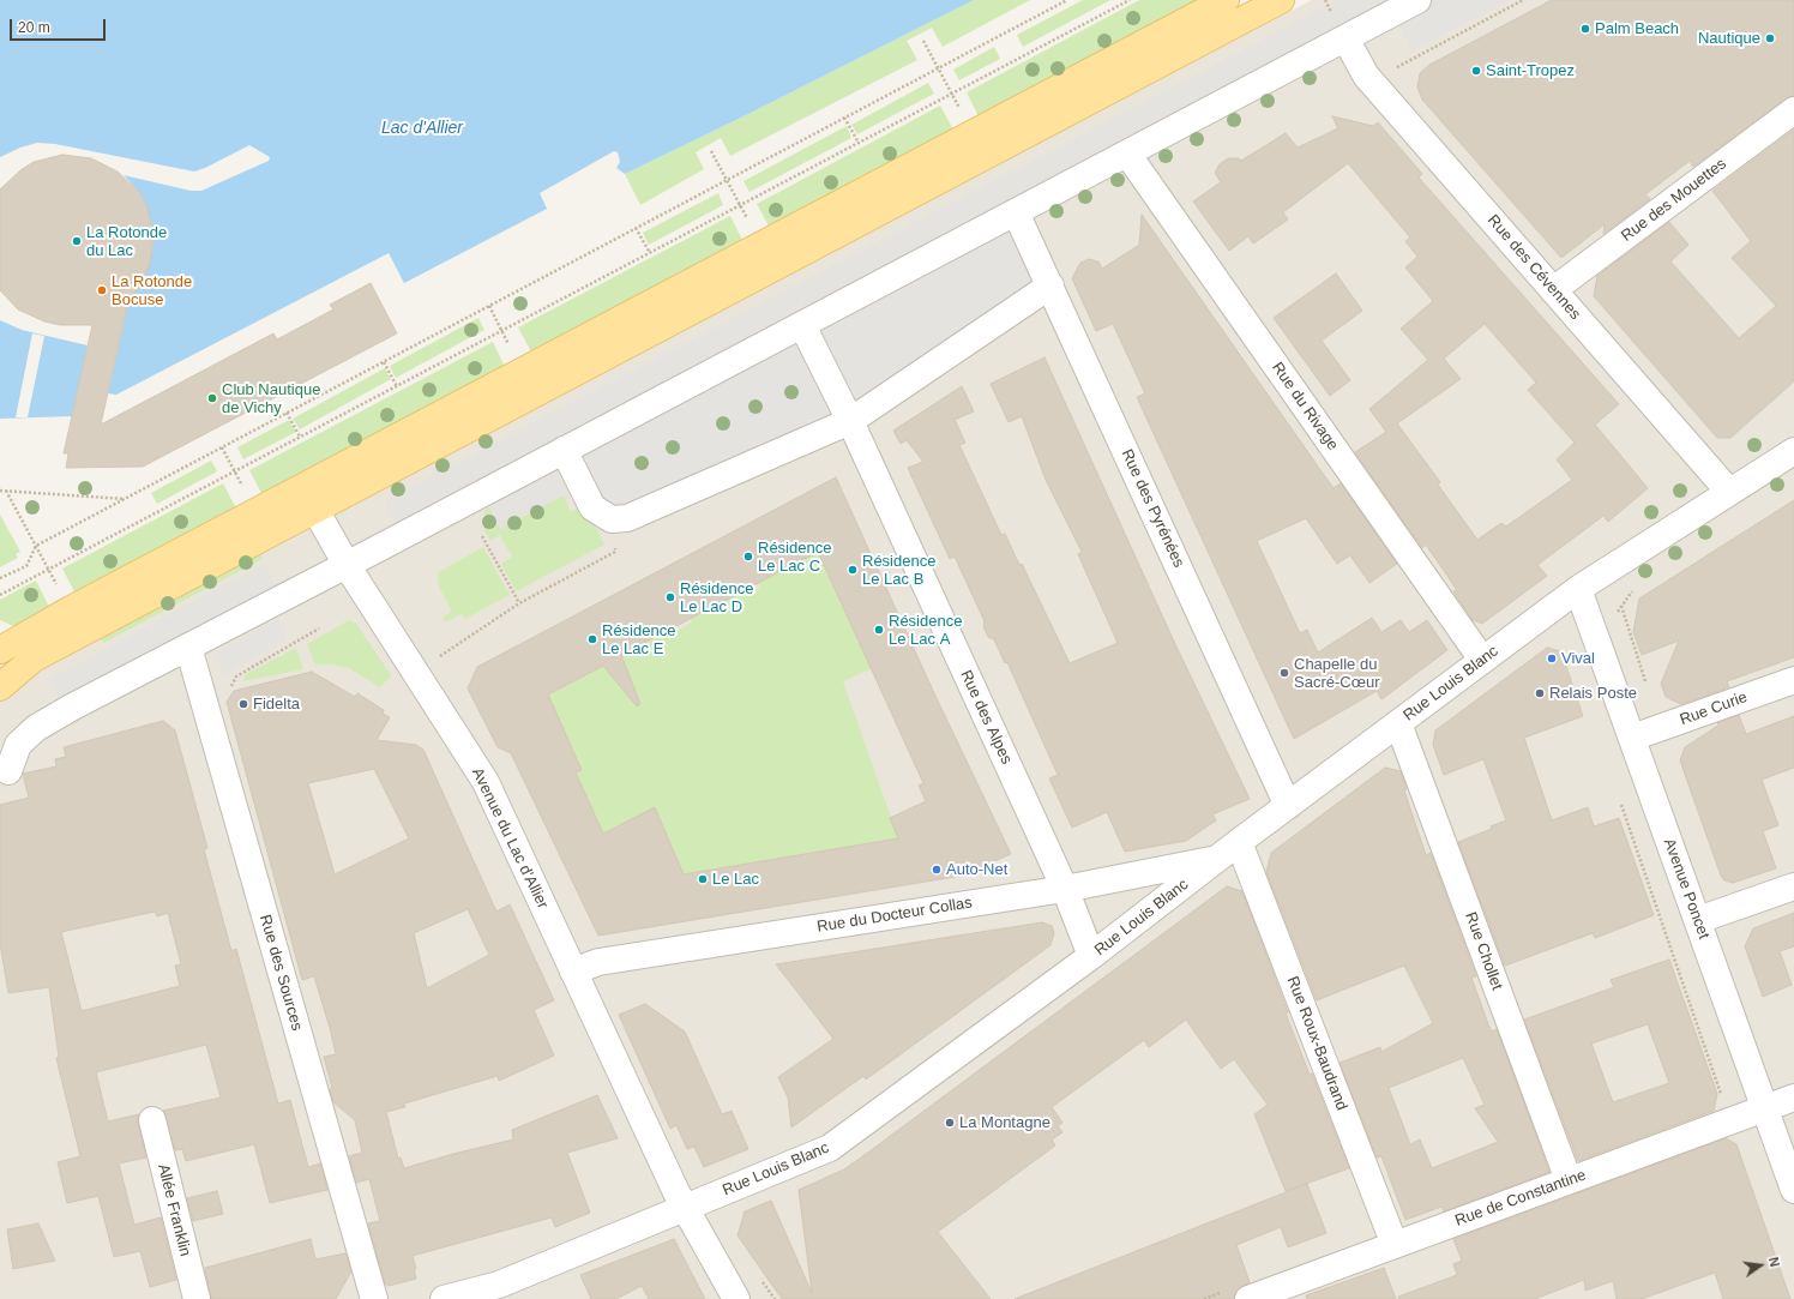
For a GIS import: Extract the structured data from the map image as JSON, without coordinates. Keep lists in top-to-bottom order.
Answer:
{
  "streets": {
    "street": [
      "Rue des Mouettes",
      "Rue des Cévennes",
      "Rue du Rivage",
      "Rue des Pyrénées",
      "Rue Louis Blanc",
      "Rue Curie",
      "Rue des Alpes",
      "Avenue du Lac d'Allier",
      "Avenue Poncet",
      "Rue du Docteur Collas",
      "Rue Chollet",
      "Rue des Sources",
      "Rue Roux-Baudrand",
      "Rue de Constantine",
      "Allée Franklin"
    ]
  },
  "crossings": [
    ["Rue des Mouettes", "Rue des Cévennes"],
    ["Rue des Cévennes", "Rue Louis Blanc"],
    ["Rue du Rivage", "Rue Louis Blanc"],
    ["Rue des Pyrénées", "Rue Louis Blanc"],
    ["Rue Louis Blanc", "Rue des Alpes"],
    ["Rue Louis Blanc", "Avenue du Lac d'Allier"],
    ["Rue Louis Blanc", "Avenue Poncet"],
    ["Rue Louis Blanc", "Rue du Docteur Collas"],
    ["Rue Louis Blanc", "Rue Chollet"],
    ["Rue Louis Blanc", "Rue Roux-Baudrand"],
    ["Rue Curie", "Avenue Poncet"],
    ["Rue des Alpes", "Rue du Docteur Collas"],
    ["Avenue du Lac d'Allier", "Rue du Docteur Collas"],
    ["Avenue Poncet", "Rue de Constantine"],
    ["Rue Chollet", "Rue de Constantine"],
    ["Rue Roux-Baudrand", "Rue de Constantine"]
  ],
  "water": ["Lac d'Allier"],
  "places": [
    "Palm Beach",
    "Nautique",
    "Saint-Tropez",
    "La Rotonde du Lac",
    "La Rotonde Bocuse",
    "Club Nautique de Vichy",
    "Résidence Le Lac C",
    "Résidence Le Lac B",
    "Résidence Le Lac D",
    "Résidence Le Lac A",
    "Résidence Le Lac E",
    "Vival",
    "Chapelle du Sacré-Cœur",
    "Relais Poste",
    "Fidelta",
    "Auto-Net",
    "Le Lac",
    "La Montagne"
  ],
  "scale_bar": "20 m",
  "north": "right"
}
